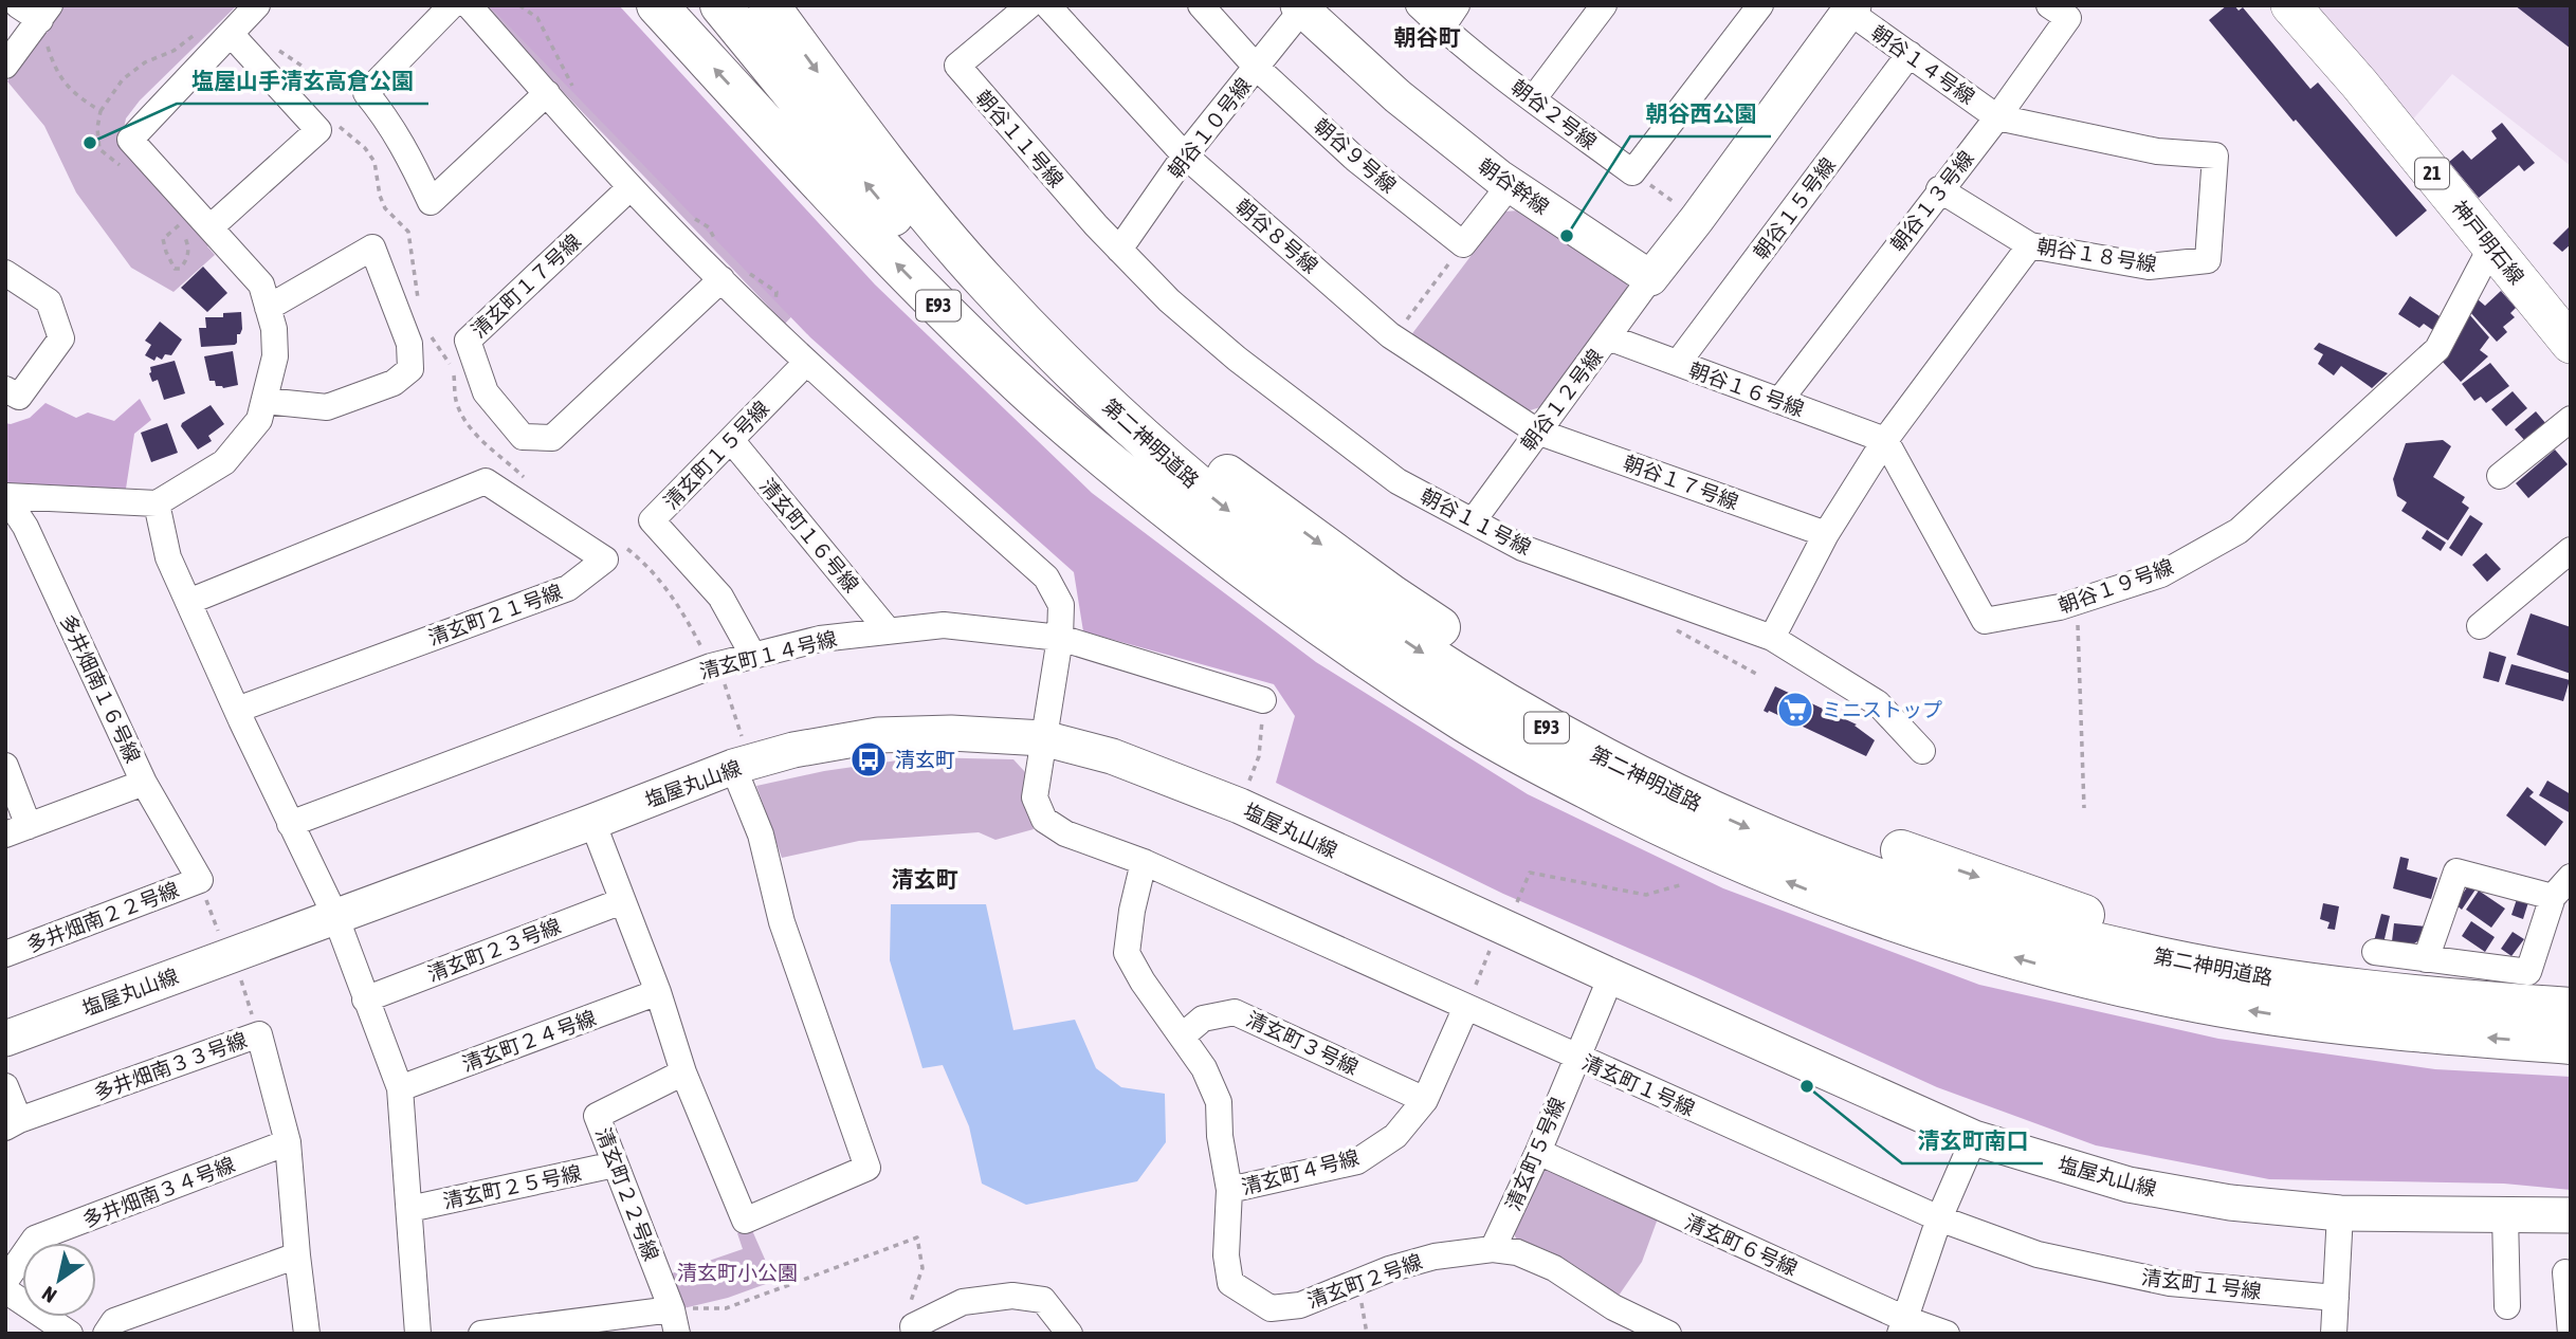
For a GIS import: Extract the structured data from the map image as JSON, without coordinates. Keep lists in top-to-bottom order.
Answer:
{
  "streets": {
    "highway": ["E93", "第二神明道路"],
    "main road": ["21", "神戸明石線"],
    "street": [
      "朝谷１４号線",
      "朝谷２号線",
      "朝谷１０号線",
      "朝谷１１号線",
      "朝谷９号線",
      "朝谷幹線",
      "朝谷１３号線",
      "朝谷１５号線",
      "朝谷８号線",
      "朝谷１８号線",
      "清玄町１７号線",
      "朝谷１６号線",
      "朝谷１２号線",
      "清玄町１５号線",
      "朝谷１７号線",
      "清玄町１６号線",
      "朝谷１９号線",
      "清玄町２１号線",
      "清玄町１４号線",
      "多井畑南１６号線",
      "塩屋丸山線",
      "多井畑南２２号線",
      "清玄町２３号線",
      "清玄町２４号線",
      "清玄町３号線",
      "多井畑南３３号線",
      "清玄町１号線",
      "清玄町５号線",
      "清玄町４号線",
      "清玄町２５号線",
      "多井畑南３４号線",
      "清玄町２２号線",
      "清玄町６号線",
      "清玄町２号線"
    ]
  },
  "crossings": [
    ["朝谷１４号線", "朝谷１３号線"],
    ["朝谷１４号線", "朝谷１５号線"],
    ["朝谷１４号線", "朝谷１８号線"],
    ["朝谷１０号線", "朝谷１１号線"],
    ["朝谷１０号線", "朝谷９号線"],
    ["朝谷１０号線", "朝谷幹線"],
    ["朝谷１０号線", "朝谷８号線"],
    ["朝谷１１号線", "朝谷１２号線"],
    ["朝谷幹線", "朝谷１２号線"],
    ["朝谷１３号線", "朝谷１８号線"],
    ["朝谷１３号線", "朝谷１６号線"],
    ["朝谷１５号線", "朝谷１６号線"],
    ["朝谷８号線", "朝谷１２号線"],
    ["朝谷８号線", "朝谷１７号線"],
    ["神戸明石線", "朝谷１９号線"],
    ["清玄町１７号線", "清玄町１号線"],
    ["朝谷１６号線", "朝谷１２号線"],
    ["朝谷１６号線", "朝谷１９号線"],
    ["朝谷１２号線", "朝谷１７号線"],
    ["清玄町１５号線", "清玄町１６号線"],
    ["清玄町１５号線", "清玄町１４号線"],
    ["清玄町１５号線", "清玄町１号線"],
    ["清玄町１６号線", "清玄町１４号線"],
    ["清玄町１４号線", "清玄町１号線"],
    ["多井畑南１６号線", "多井畑南２２号線"],
    ["塩屋丸山線", "清玄町１号線"],
    ["塩屋丸山線", "清玄町５号線"],
    ["清玄町３号線", "清玄町４号線"],
    ["清玄町３号線", "清玄町２号線"],
    ["多井畑南３３号線", "多井畑南３４号線"],
    ["清玄町１号線", "清玄町５号線"],
    ["清玄町１号線", "清玄町４号線"],
    ["清玄町１号線", "清玄町２号線"],
    ["清玄町５号線", "清玄町６号線"],
    ["清玄町５号線", "清玄町２号線"],
    ["清玄町４号線", "清玄町２号線"],
    ["清玄町２５号線", "清玄町２２号線"]
  ],
  "districts": ["朝谷町", "清玄町"],
  "parks": ["清玄町小公園"],
  "places": {
    "other": ["塩屋山手清玄高倉公園", "朝谷西公園", "清玄町南口"],
    "supermarket": ["ミニストップ"],
    "bus stop": ["清玄町"]
  },
  "north": "bottom left"
}
